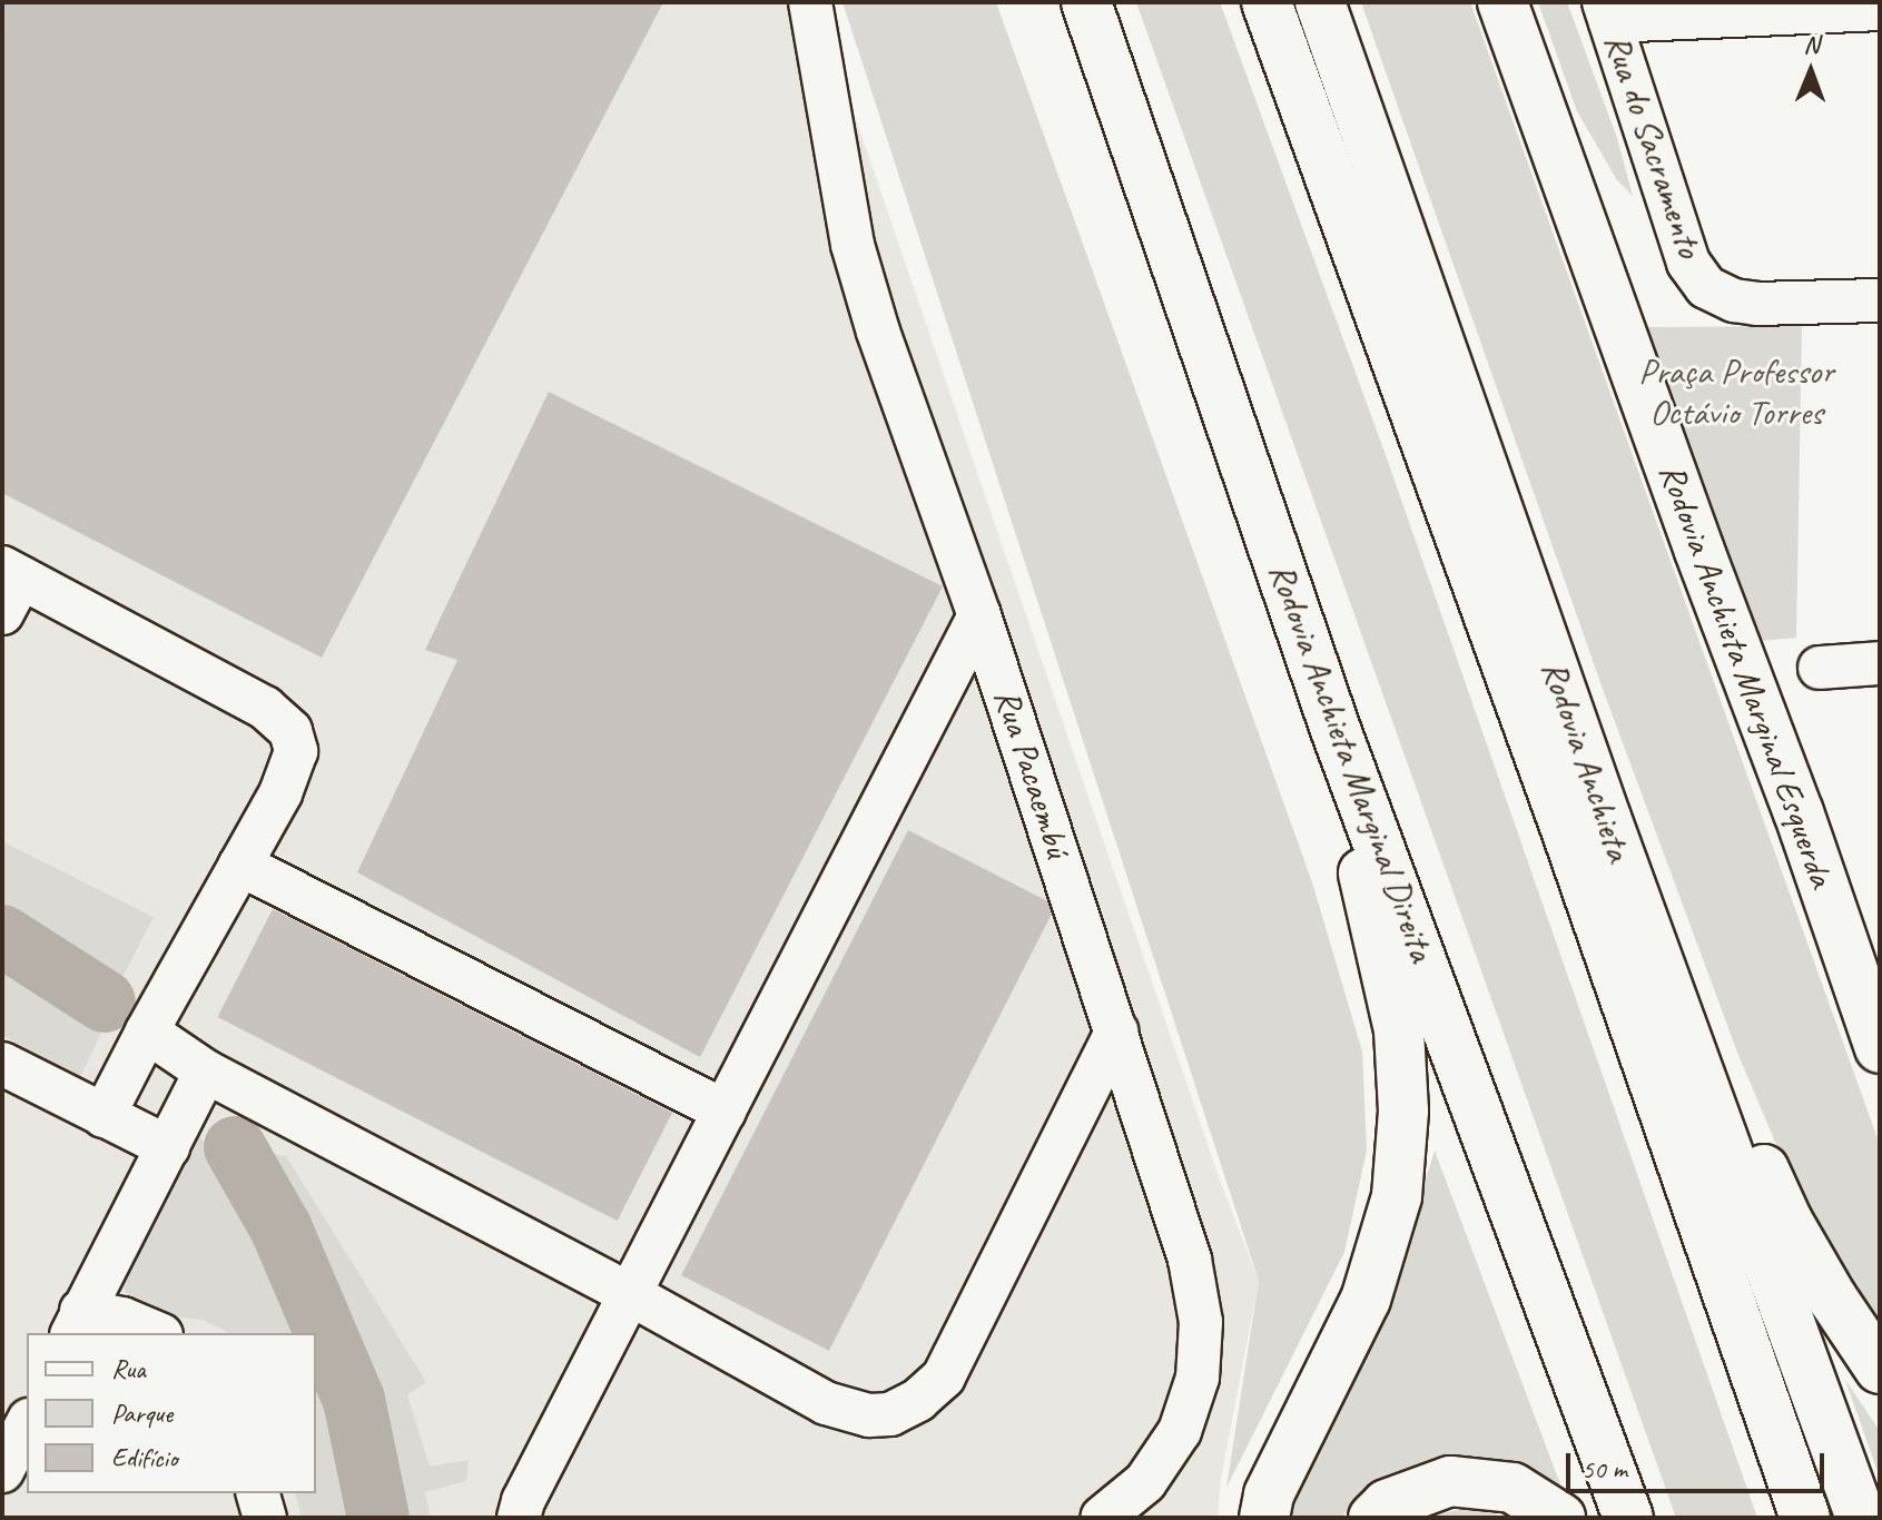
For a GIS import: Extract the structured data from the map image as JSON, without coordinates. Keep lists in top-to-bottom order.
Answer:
{
  "streets": {
    "highway": ["Rodovia Anchieta Marginal Esquerda", "Rodovia Anchieta", "Rodovia Anchieta Marginal Direita"],
    "street": ["Rua do Sacramento", "Rua Pacaembú"]
  },
  "parks": ["Praça Professor Octávio Torres"],
  "legend": ["Rua", "Parque", "Edifício"],
  "scale_bar": "50 m",
  "north": "top"
}
